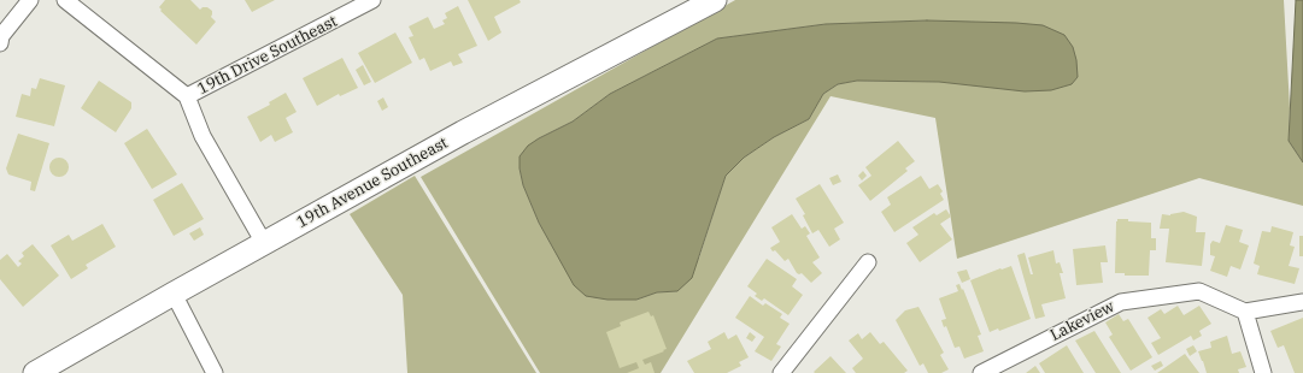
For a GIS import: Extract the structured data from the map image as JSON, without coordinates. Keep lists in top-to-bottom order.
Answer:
{
  "streets": {
    "street": ["19th Drive Southeast", "19th Avenue Southeast", "Lakeview"]
  }
}
